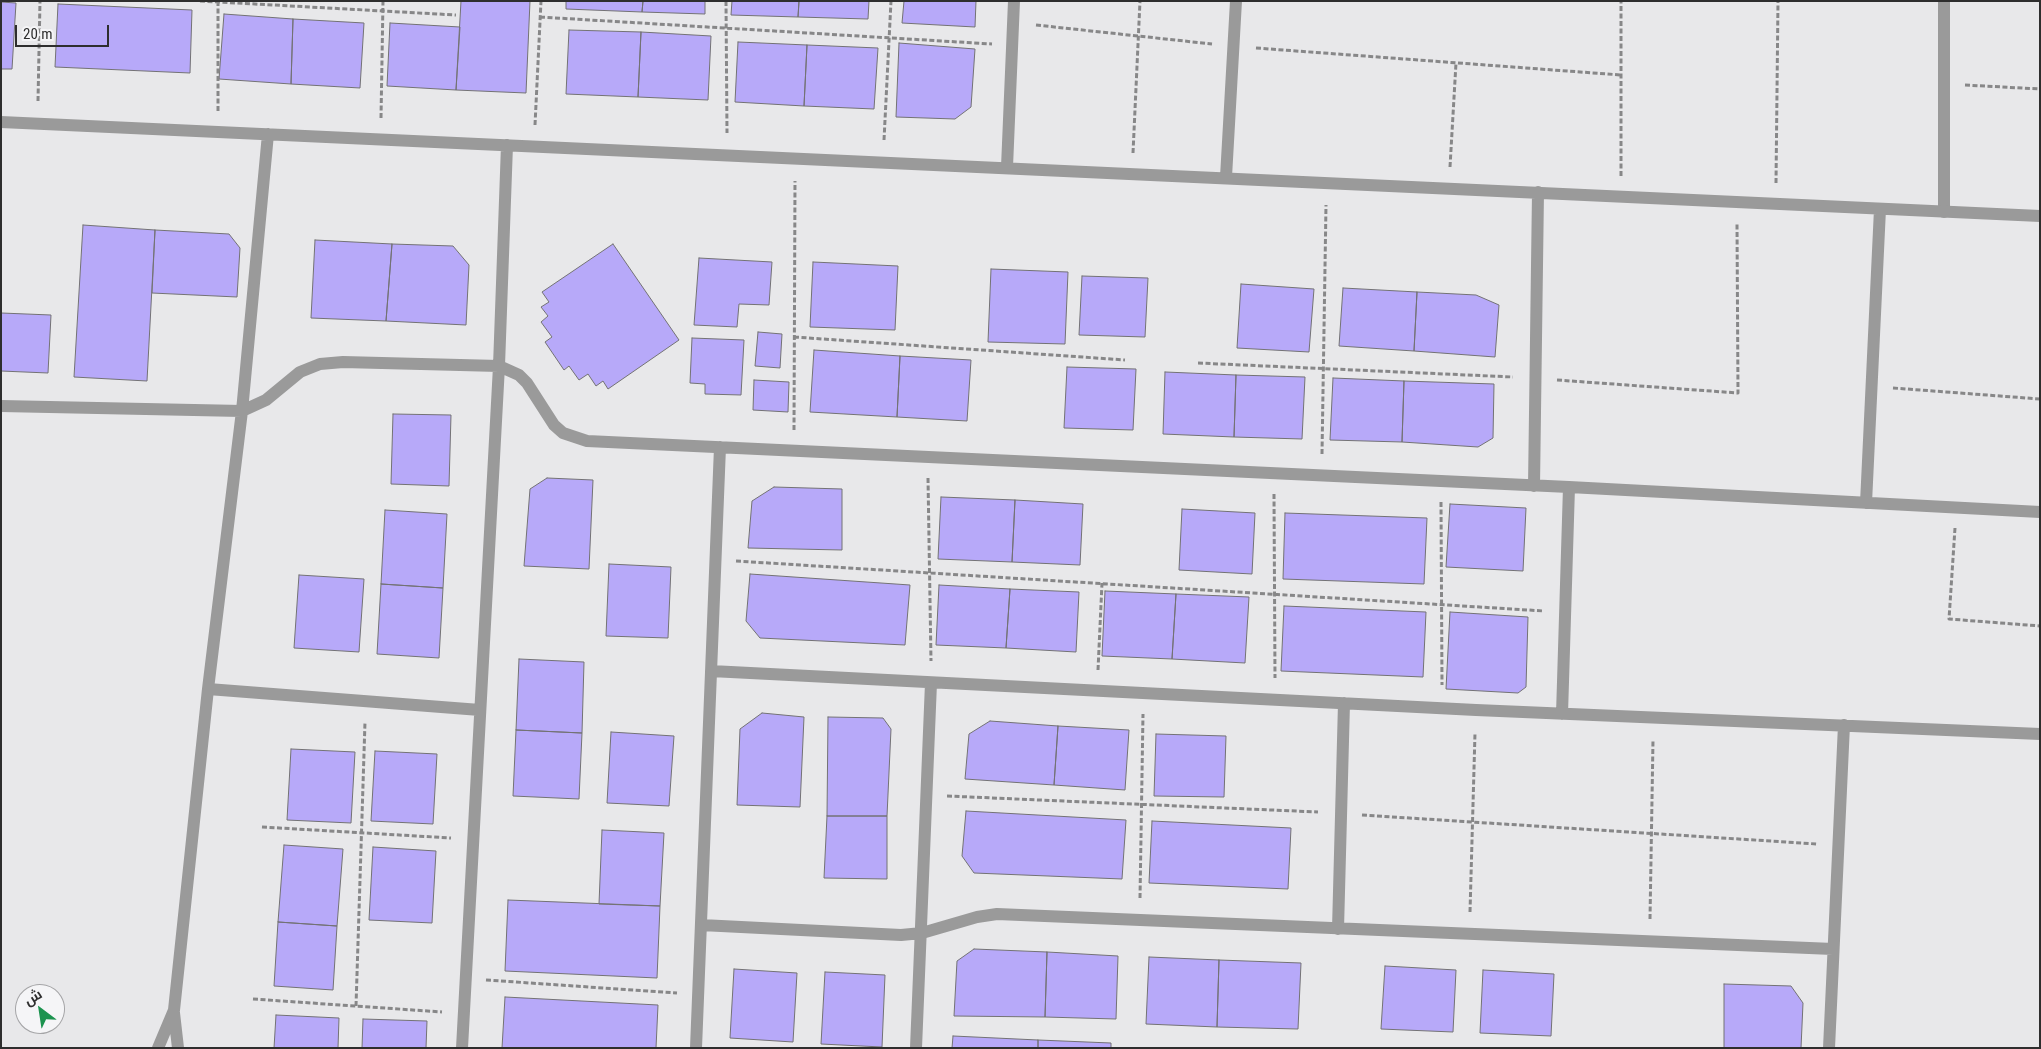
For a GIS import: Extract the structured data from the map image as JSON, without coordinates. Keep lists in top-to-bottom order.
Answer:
{
  "scale_bar": "20 m",
  "north": "top left"
}
